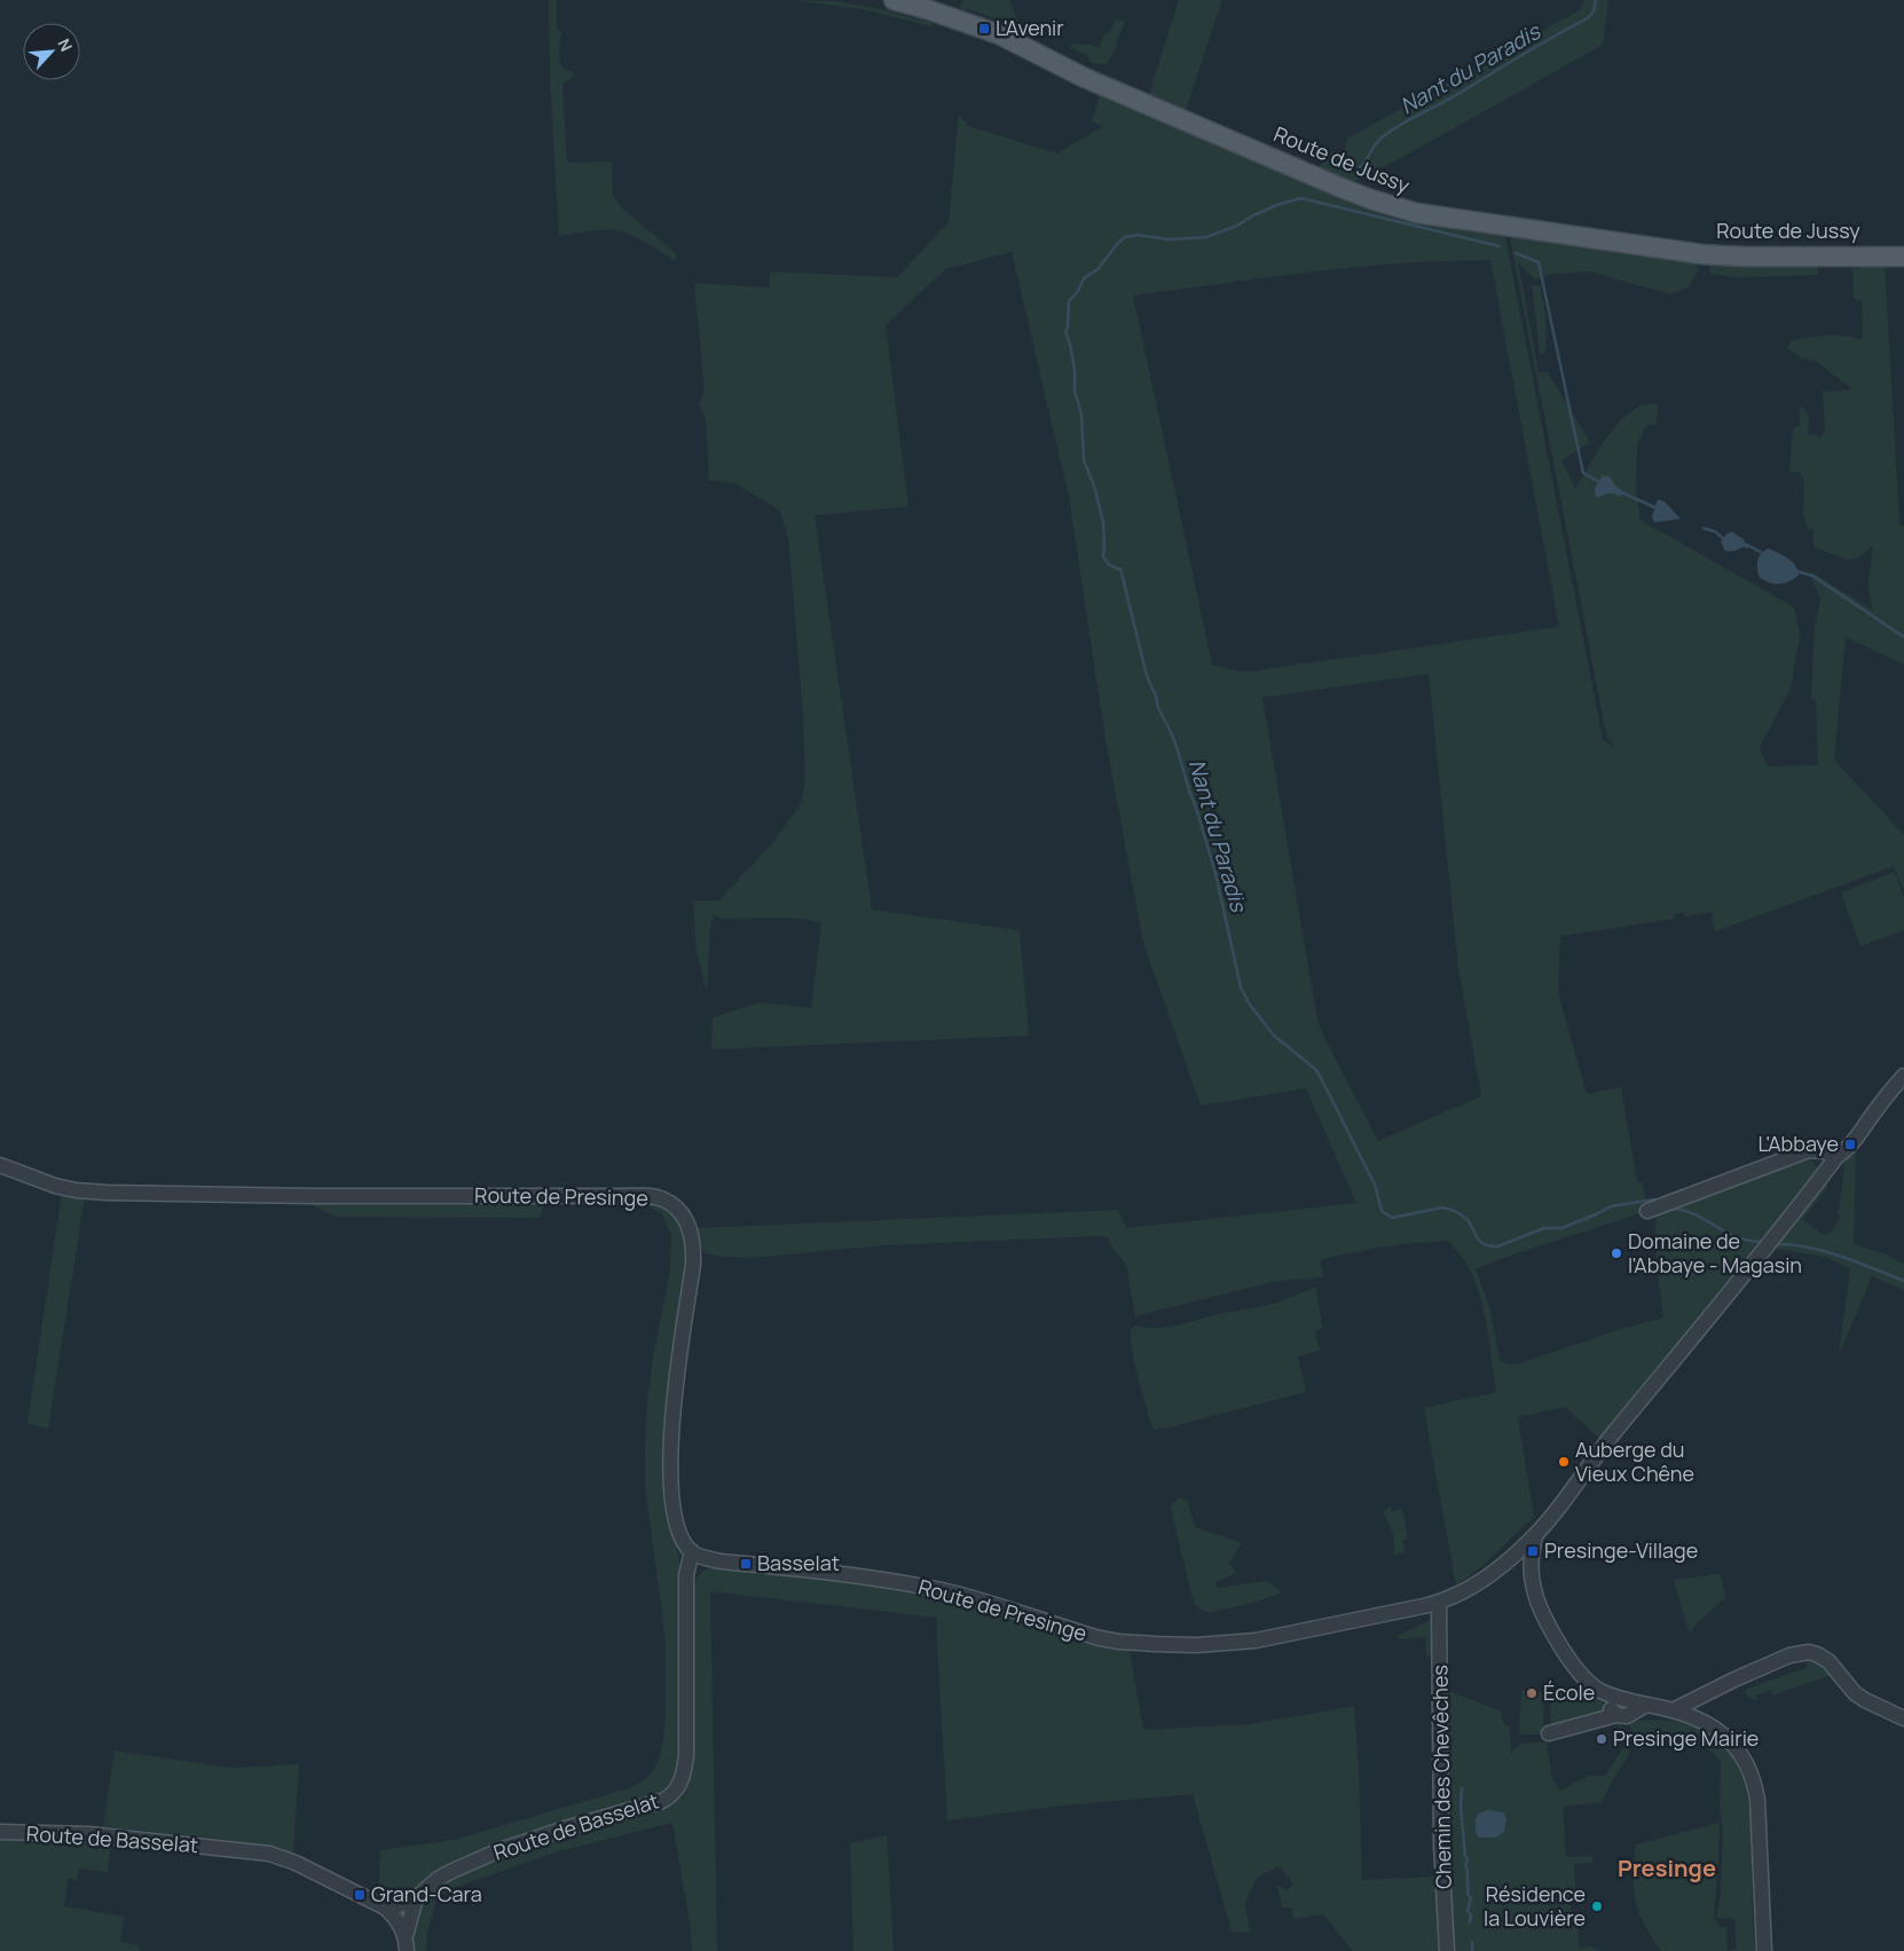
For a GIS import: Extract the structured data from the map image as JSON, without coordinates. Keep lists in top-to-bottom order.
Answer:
{
  "streets": {
    "main road": ["Route de Jussy"],
    "street": ["Route de Presinge", "Chemin des Chevêches", "Route de Basselat"]
  },
  "crossings": [
    ["Route de Presinge", "Chemin des Chevêches"],
    ["Route de Presinge", "Route de Basselat"]
  ],
  "districts": ["Presinge"],
  "water": ["Nant du Paradis"],
  "places": {
    "transit": [
      "L'Avenir",
      "L'Abbaye",
      "Presinge-Village",
      "Basselat",
      "Grand-Cara"
    ],
    "other": [
      "Domaine de l'Abbaye - Magasin",
      "Auberge du Vieux Chêne",
      "École",
      "Presinge Mairie",
      "Résidence la Louvière"
    ]
  },
  "north": "top right"
}
